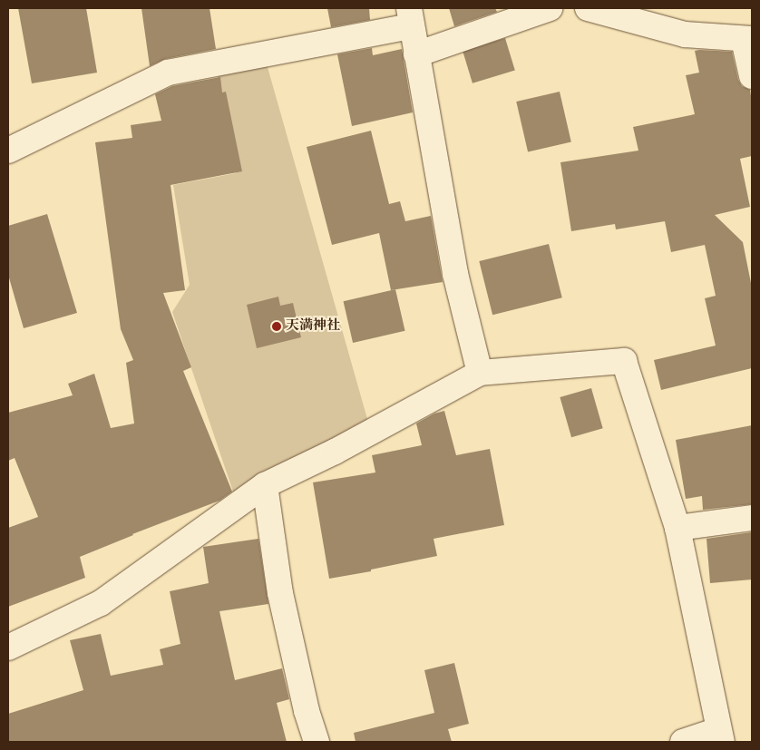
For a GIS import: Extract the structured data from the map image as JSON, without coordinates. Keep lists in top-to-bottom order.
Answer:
{
  "places": ["天満神社"]
}
